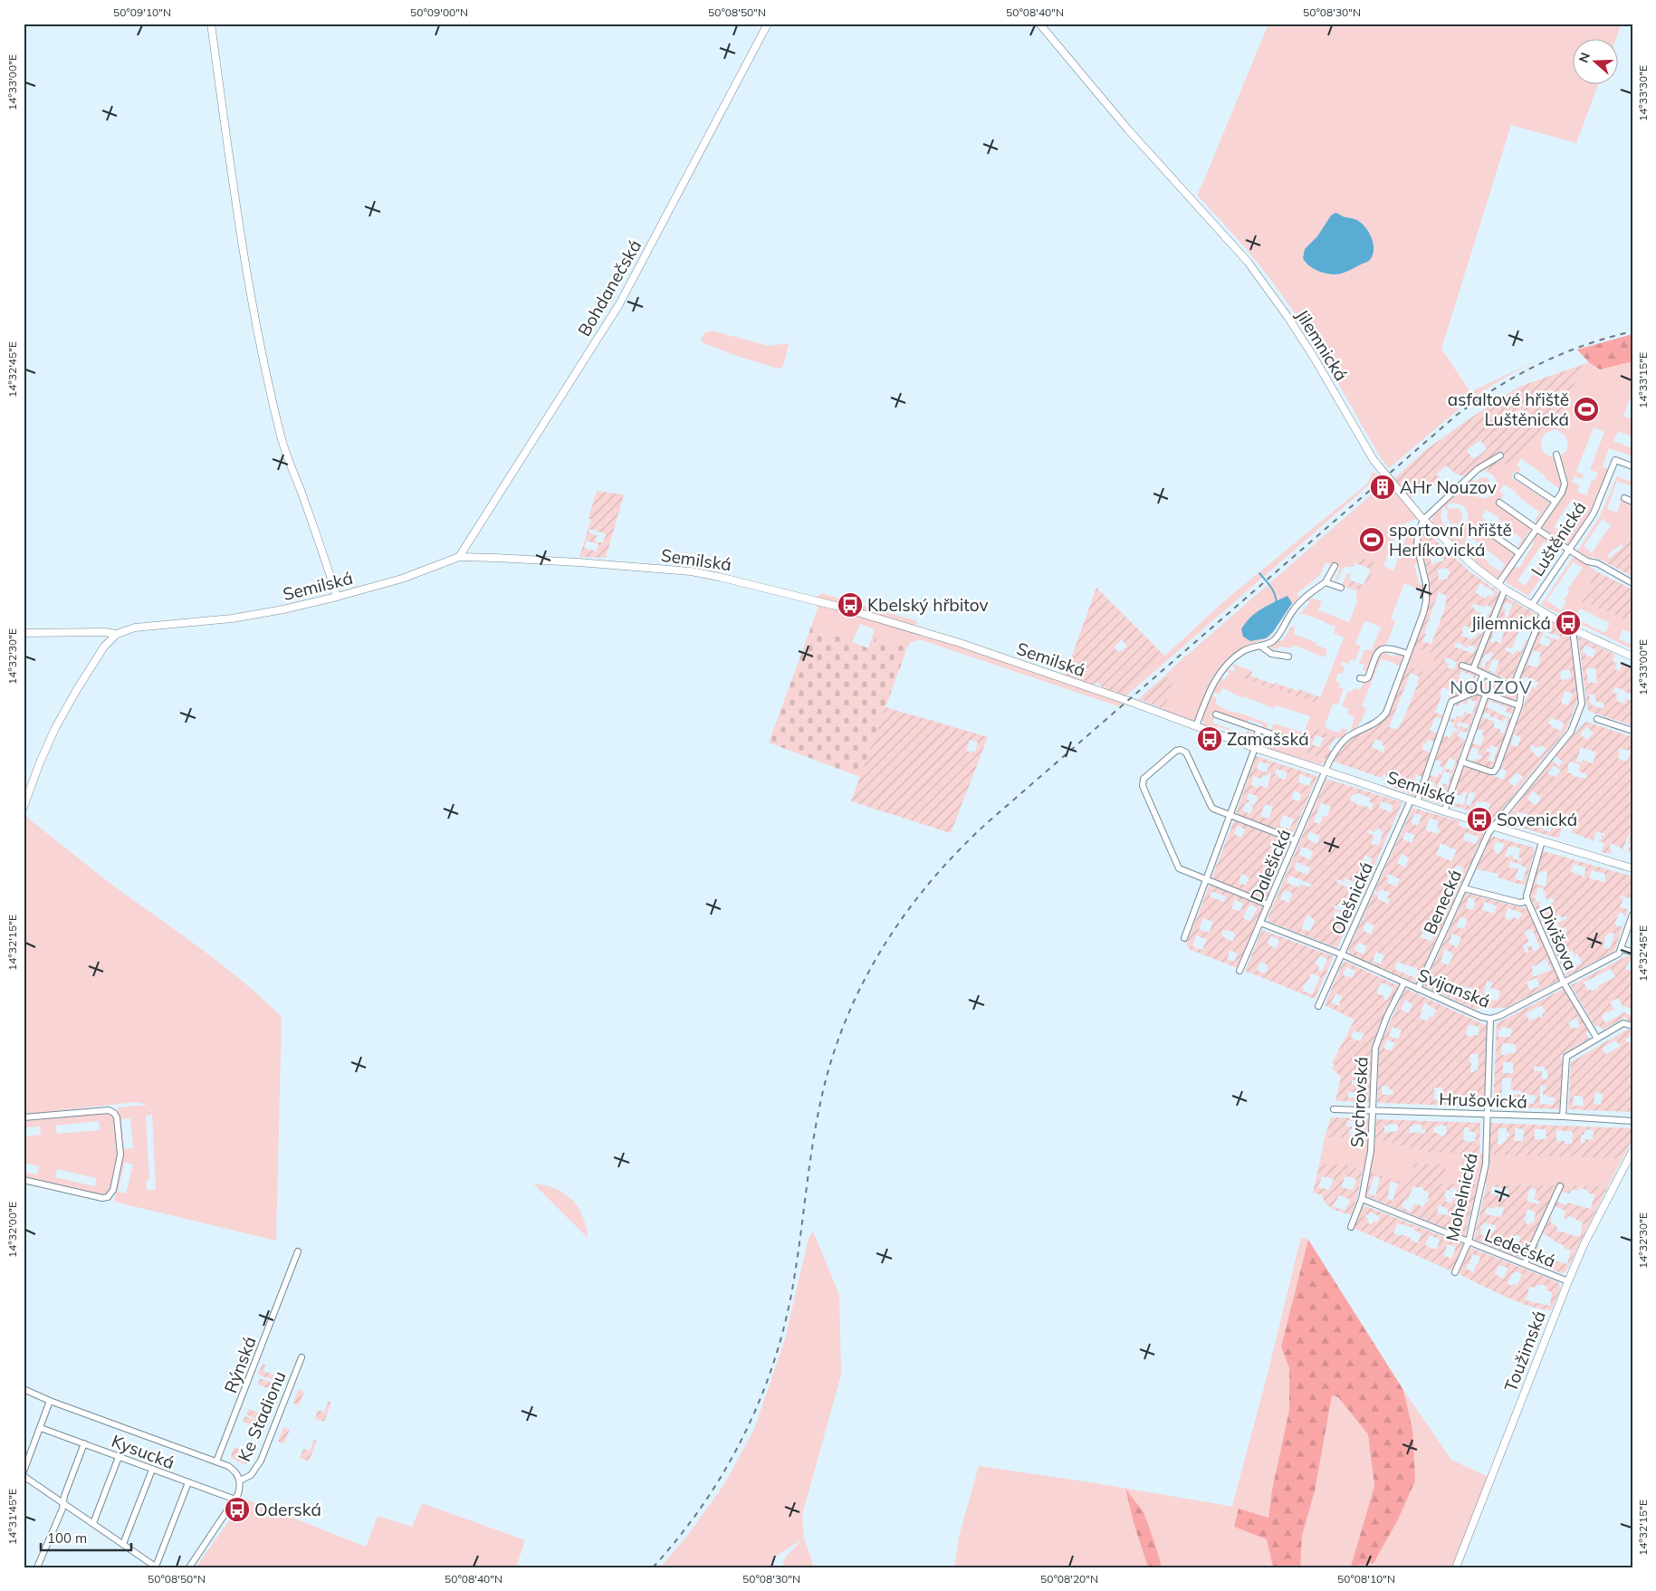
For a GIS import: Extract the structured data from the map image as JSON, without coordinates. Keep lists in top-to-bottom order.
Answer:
{
  "streets": {
    "street": [
      "Bohdanečská",
      "Jilemnická",
      "Luštěnická",
      "Semilská",
      "Dalešická",
      "Olešnická",
      "Benecká",
      "Divišova",
      "Svijanská",
      "Hrušovická",
      "Sychrovská",
      "Mohelnická",
      "Ledečská",
      "Toužimská",
      "Rýnská",
      "Ke Stadionu",
      "Kysucká"
    ]
  },
  "crossings": [
    ["Bohdanečská", "Semilská"],
    ["Jilemnická", "Luštěnická"],
    ["Jilemnická", "Dalešická"],
    ["Semilská", "Dalešická"],
    ["Semilská", "Olešnická"],
    ["Semilská", "Benecká"],
    ["Semilská", "Divišova"],
    ["Dalešická", "Svijanská"],
    ["Olešnická", "Svijanská"],
    ["Benecká", "Svijanská"],
    ["Divišova", "Svijanská"],
    ["Svijanská", "Sychrovská"],
    ["Svijanská", "Mohelnická"],
    ["Hrušovická", "Sychrovská"],
    ["Hrušovická", "Mohelnická"],
    ["Sychrovská", "Ledečská"],
    ["Mohelnická", "Ledečská"],
    ["Ledečská", "Toužimská"],
    ["Rýnská", "Ke Stadionu"],
    ["Ke Stadionu", "Kysucká"]
  ],
  "districts": ["NOUZOV"],
  "places": {
    "sports": ["asfaltové hřiště Luštěnická", "sportovní hřiště Herlíkovická"],
    "building": ["AHr Nouzov"],
    "bus stop": [
      "Kbelský hřbitov",
      "Jilemnická",
      "Zamašská",
      "Sovenická",
      "Oderská"
    ]
  },
  "scale_bar": "100 m",
  "north": "left",
  "coordinates": [
    "50°09'10\"N",
    "50°09'00\"N",
    "50°08'50\"N",
    "50°08'40\"N",
    "50°08'30\"N",
    "14°33'00\"E",
    "14°33'30\"E",
    "14°32'45\"E",
    "14°33'15\"E",
    "14°32'30\"E",
    "14°32'15\"E",
    "14°32'00\"E",
    "14°31'45\"E",
    "50°08'20\"N",
    "50°08'10\"N"
  ]
}
